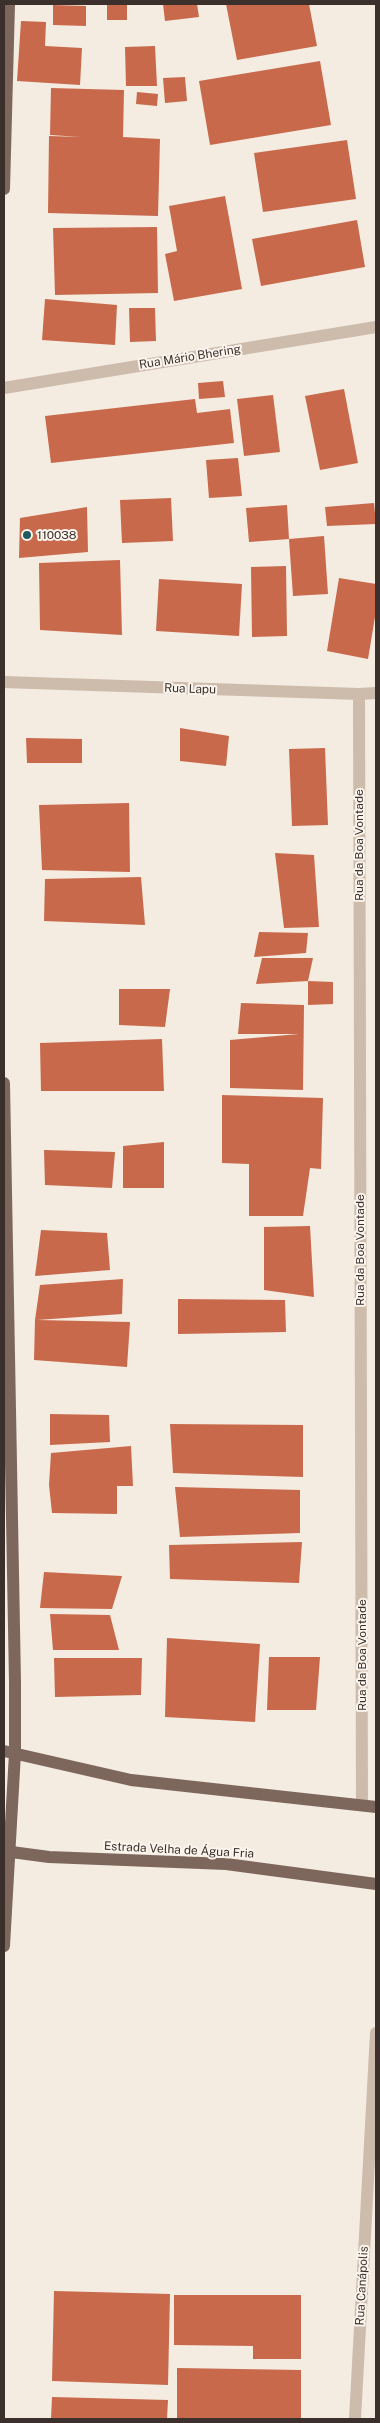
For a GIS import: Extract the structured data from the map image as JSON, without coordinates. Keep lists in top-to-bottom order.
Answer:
{
  "streets": {
    "main road": ["Estrada Velha de Água Fria"],
    "street": [
      "Rua Mário Bhering",
      "Rua Lapu",
      "Rua da Boa Vontade",
      "Rua Canápolis"
    ]
  },
  "crossings": [
    ["Rua Lapu", "Rua da Boa Vontade"]
  ],
  "places": ["110038"]
}
